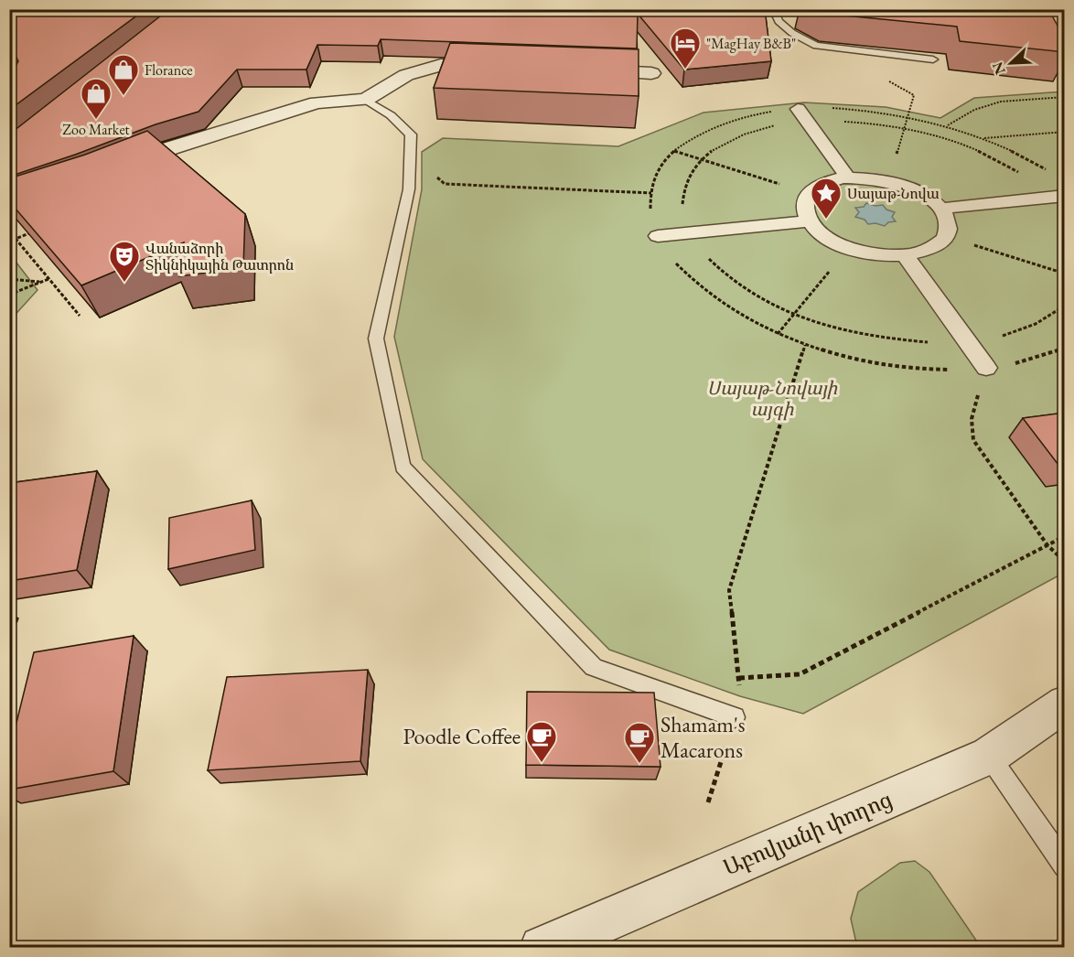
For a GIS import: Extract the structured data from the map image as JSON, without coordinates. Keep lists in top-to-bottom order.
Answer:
{
  "streets": {
    "street": ["Աբովյանի փողոց"]
  },
  "parks": ["Սայաթ-Նովայի այգի"],
  "places": {
    "hotel": ["\"MagHay B&B\""],
    "shop": ["Florance", "Zoo Market"],
    "place": ["Սայաթ-Նովա"],
    "theatre": ["Վանաձորի Տիկնիկային Թատրոն"],
    "cafe": ["Poodle Coffee", "Shamam's Macarons"]
  },
  "north": "bottom left"
}
